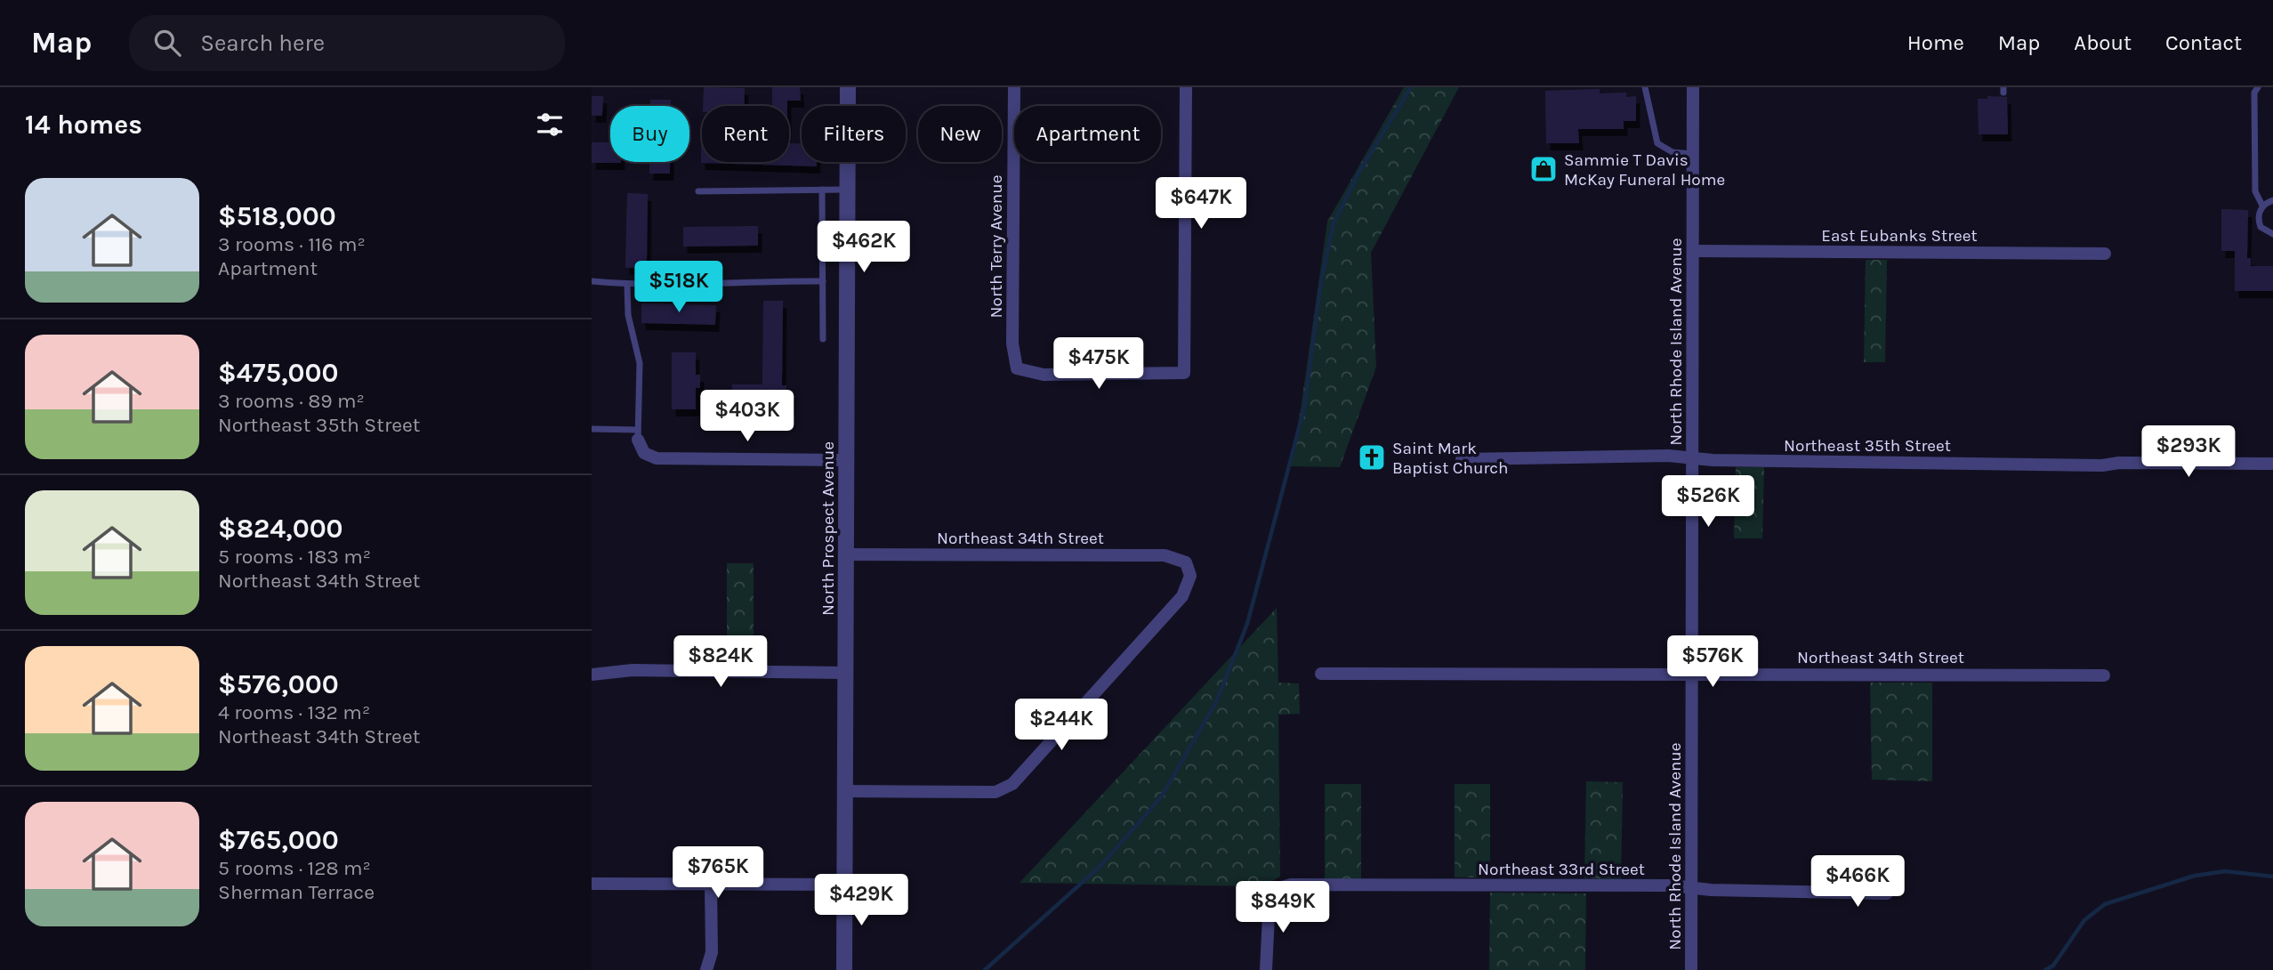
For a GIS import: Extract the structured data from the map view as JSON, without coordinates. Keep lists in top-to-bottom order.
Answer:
{
  "streets": {
    "street": [
      "East Eubanks Street",
      "North Terry Avenue",
      "North Rhode Island Avenue",
      "Northeast 35th Street",
      "North Prospect Avenue",
      "Northeast 34th Street",
      "Northeast 33rd Street"
    ]
  },
  "crossings": [
    ["East Eubanks Street", "North Rhode Island Avenue"],
    ["North Rhode Island Avenue", "Northeast 35th Street"],
    ["North Rhode Island Avenue", "Northeast 34th Street"],
    ["North Rhode Island Avenue", "Northeast 33rd Street"],
    ["North Prospect Avenue", "Northeast 34th Street"]
  ],
  "places": {
    "shop": ["Sammie T Davis McKay Funeral Home"],
    "church": ["Saint Mark Baptist Church"]
  },
  "page": {
    "header": "Map",
    "search": "Search here",
    "nav": [
      "Home",
      "Map",
      "About",
      "Contact"
    ],
    "heading": "14 homes",
    "chip": [
      "Buy",
      "Rent",
      "Filters",
      "New",
      "Apartment"
    ],
    "list": [
      {
        "name": "$518,000",
        "note": "3 rooms · 116 m² · Apartment"
      },
      {
        "name": "$475,000",
        "note": "3 rooms · 89 m² · Northeast 35th Street"
      },
      {
        "name": "$824,000",
        "note": "5 rooms · 183 m² · Northeast 34th Street"
      },
      {
        "name": "$576,000",
        "note": "4 rooms · 132 m² · Northeast 34th Street"
      },
      {
        "name": "$765,000",
        "note": "5 rooms · 128 m² · Sherman Terrace"
      }
    ],
    "price": [
      "$647K",
      "$462K",
      "$518K",
      "$475K",
      "$403K",
      "$293K",
      "$526K",
      "$824K",
      "$576K",
      "$244K",
      "$765K",
      "$466K",
      "$429K",
      "$849K"
    ]
  }
}
